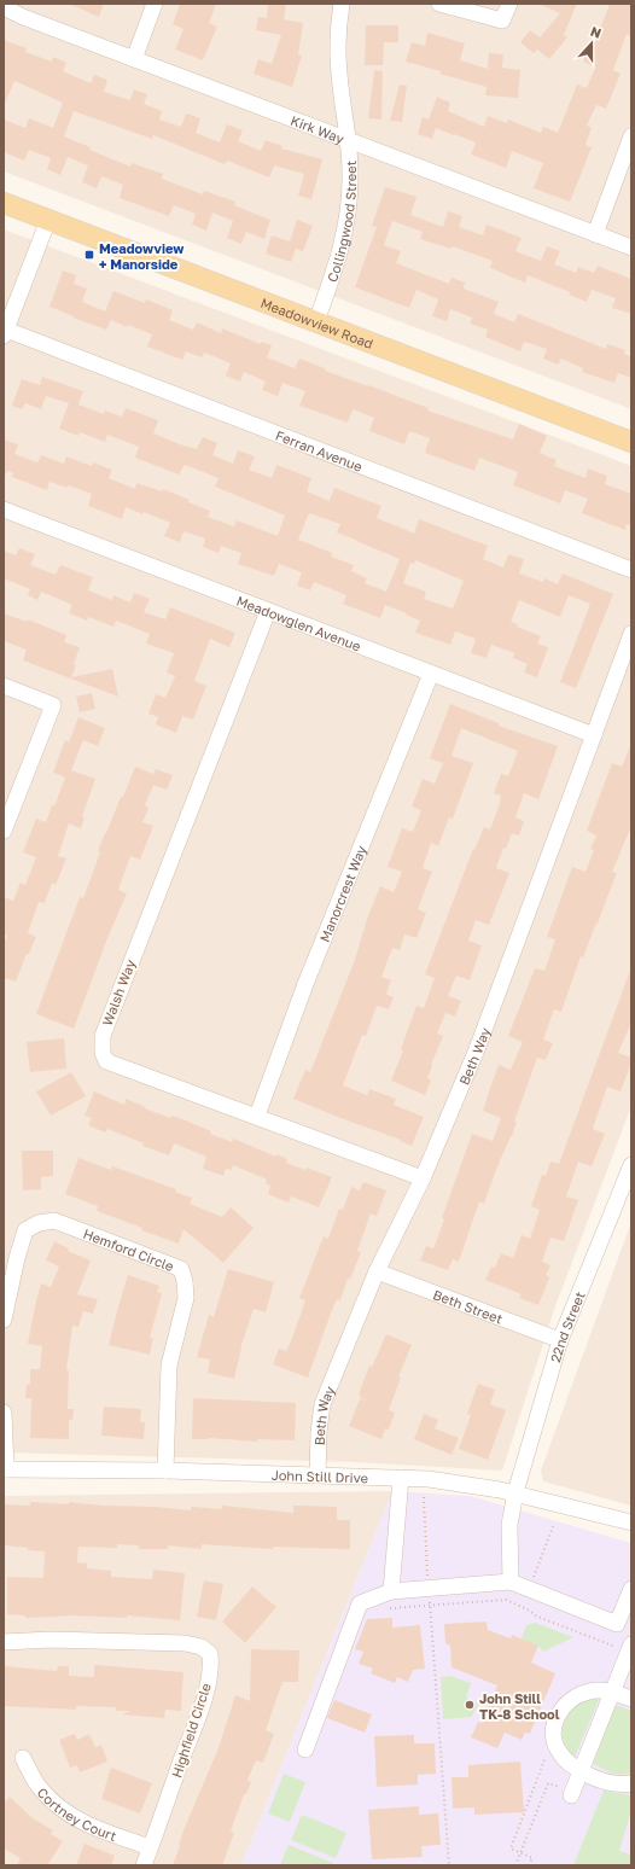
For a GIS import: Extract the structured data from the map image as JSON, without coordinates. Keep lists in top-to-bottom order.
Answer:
{
  "streets": {
    "main road": ["Meadowview Road"],
    "street": [
      "Kirk Way",
      "Collingwood Street",
      "Ferran Avenue",
      "Meadowglen Avenue",
      "Manorcrest Way",
      "Walsh Way",
      "Beth Way",
      "Hemford Circle",
      "Beth Street",
      "22nd Street",
      "John Still Drive",
      "Highfield Circle",
      "Cortney Court"
    ]
  },
  "crossings": [
    ["Kirk Way", "Collingwood Street"],
    ["Collingwood Street", "Meadowview Road"],
    ["Meadowglen Avenue", "Manorcrest Way"],
    ["Meadowglen Avenue", "Walsh Way"],
    ["Meadowglen Avenue", "Beth Way"],
    ["Manorcrest Way", "Walsh Way"],
    ["Walsh Way", "Beth Way"],
    ["Beth Way", "Beth Street"],
    ["Beth Way", "John Still Drive"],
    ["Hemford Circle", "John Still Drive"],
    ["Beth Street", "22nd Street"],
    ["22nd Street", "John Still Drive"],
    ["Highfield Circle", "Cortney Court"]
  ],
  "places": {
    "transit": ["Meadowview + Manorside"],
    "other": ["John Still TK-8 School"]
  },
  "north": "top"
}
